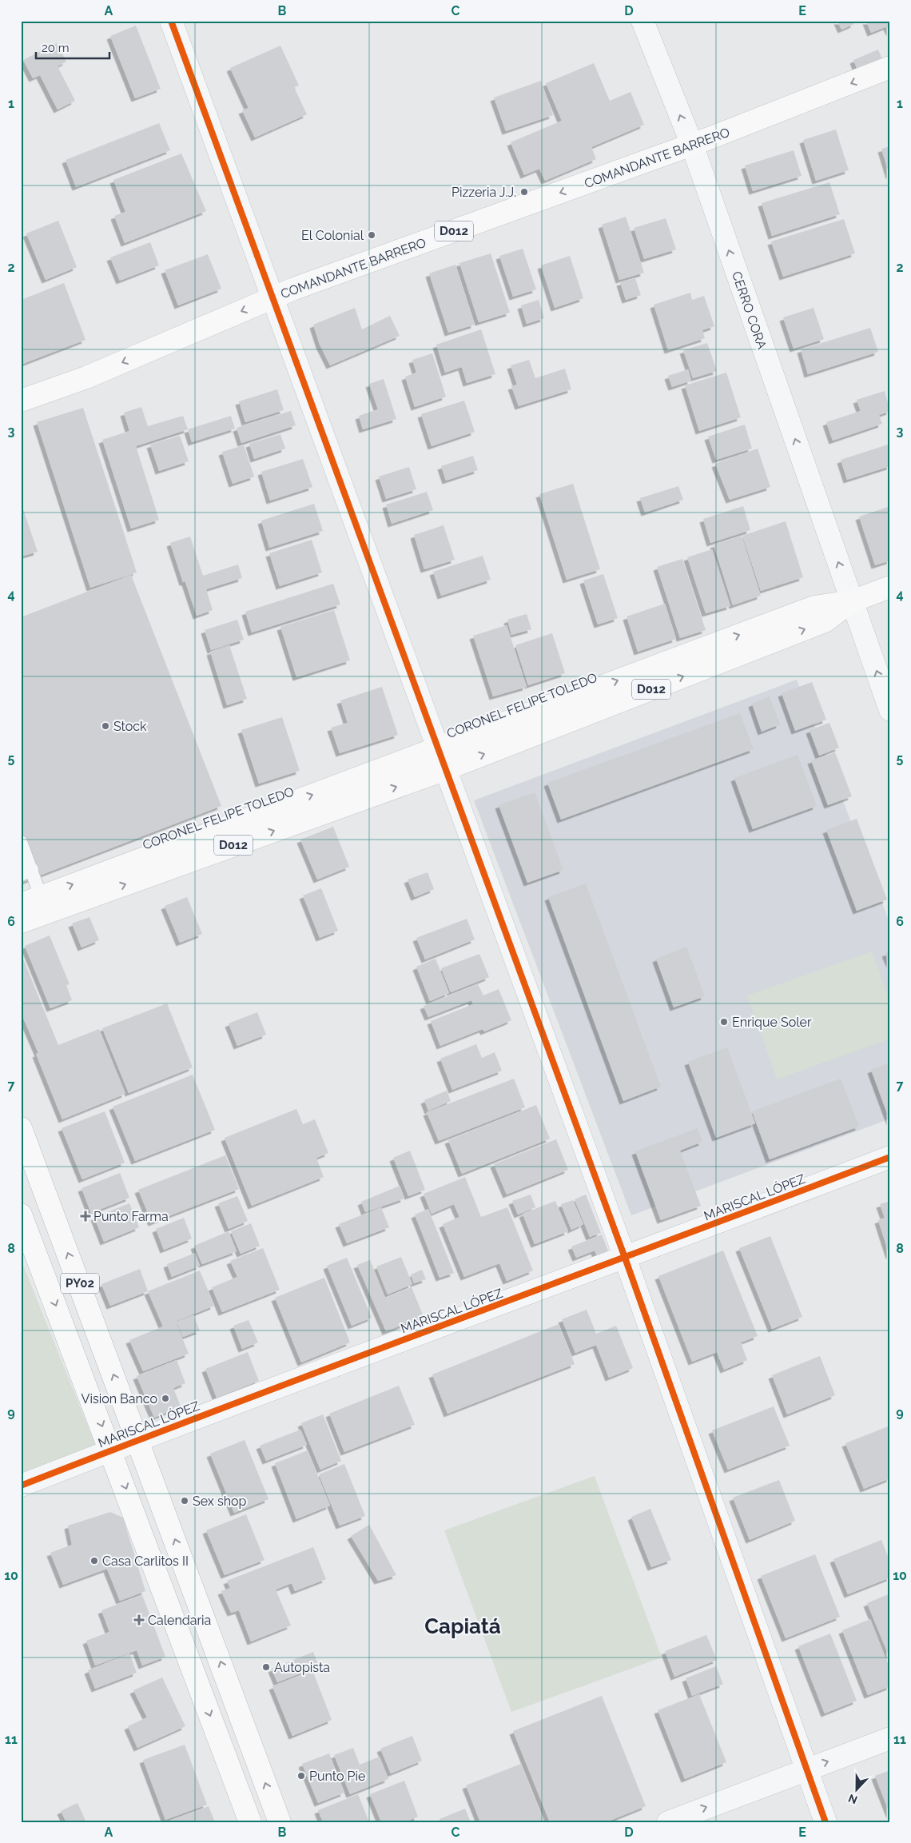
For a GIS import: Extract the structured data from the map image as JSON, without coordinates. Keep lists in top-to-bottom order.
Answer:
{
  "streets": {
    "main road": [
      "COMANDANTE BARRERO",
      "D012",
      "CORONEL FELIPE TOLEDO",
      "PY02"
    ],
    "street": ["CERRO CORA", "MARISCAL LÓPEZ"]
  },
  "crossings": [
    ["COMANDANTE BARRERO", "CERRO CORA"],
    ["D012", "CERRO CORA"],
    ["D012", "CORONEL FELIPE TOLEDO"],
    ["CERRO CORA", "CORONEL FELIPE TOLEDO"],
    ["MARISCAL LÓPEZ", "PY02"]
  ],
  "one_way": ["COMANDANTE BARRERO", "CERRO CORA"],
  "districts": ["Capiatá"],
  "places": {
    "other": [
      "Pizzeria J.J.",
      "El Colonial",
      "Stock",
      "Enrique Soler",
      "Vision Banco",
      "Sex shop",
      "Casa Carlitos II",
      "Autopista",
      "Punto Pie"
    ],
    "health": ["Punto Farma", "Calendaria"]
  },
  "scale_bar": "20 m",
  "north": "bottom",
  "grid": {
    "columns": [
      "A",
      "B",
      "C",
      "D",
      "E"
    ],
    "rows": [
      "1",
      "2",
      "3",
      "4",
      "5",
      "6",
      "7",
      "8",
      "9",
      "10",
      "11"
    ]
  }
}
